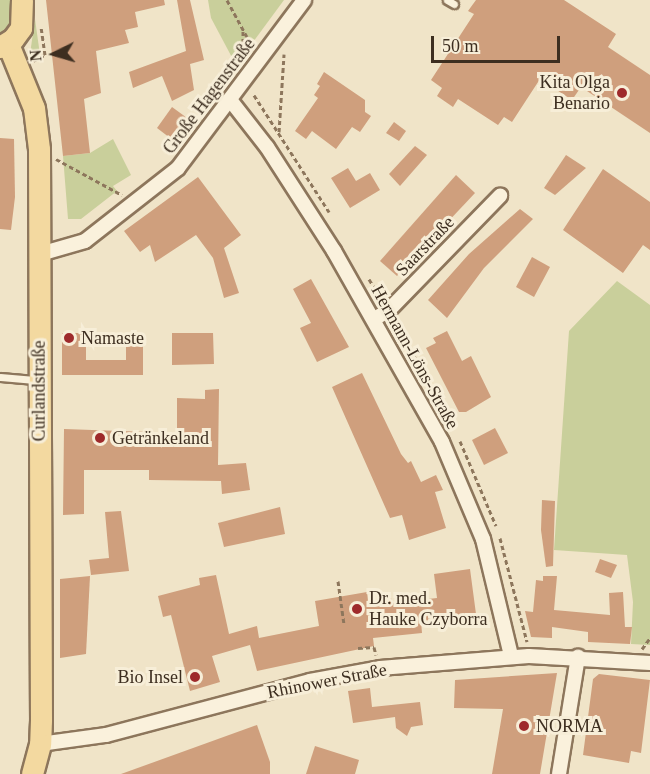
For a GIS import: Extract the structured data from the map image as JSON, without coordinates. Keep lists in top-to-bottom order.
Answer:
{
  "streets": {
    "main road": ["Curlandstraße"],
    "street": [
      "Große Hagenstraße",
      "Saarstraße",
      "Hermann-Löns-Straße",
      "Rhinower Straße"
    ]
  },
  "crossings": [
    ["Große Hagenstraße", "Hermann-Löns-Straße"],
    ["Große Hagenstraße", "Curlandstraße"],
    ["Saarstraße", "Hermann-Löns-Straße"],
    ["Hermann-Löns-Straße", "Rhinower Straße"],
    ["Curlandstraße", "Rhinower Straße"]
  ],
  "places": [
    "Kita Olga Benario",
    "Namaste",
    "Getränkeland",
    "Dr. med. Hauke Czyborra",
    "Bio Insel",
    "NORMA"
  ],
  "scale_bar": "50 m",
  "north": "left"
}
